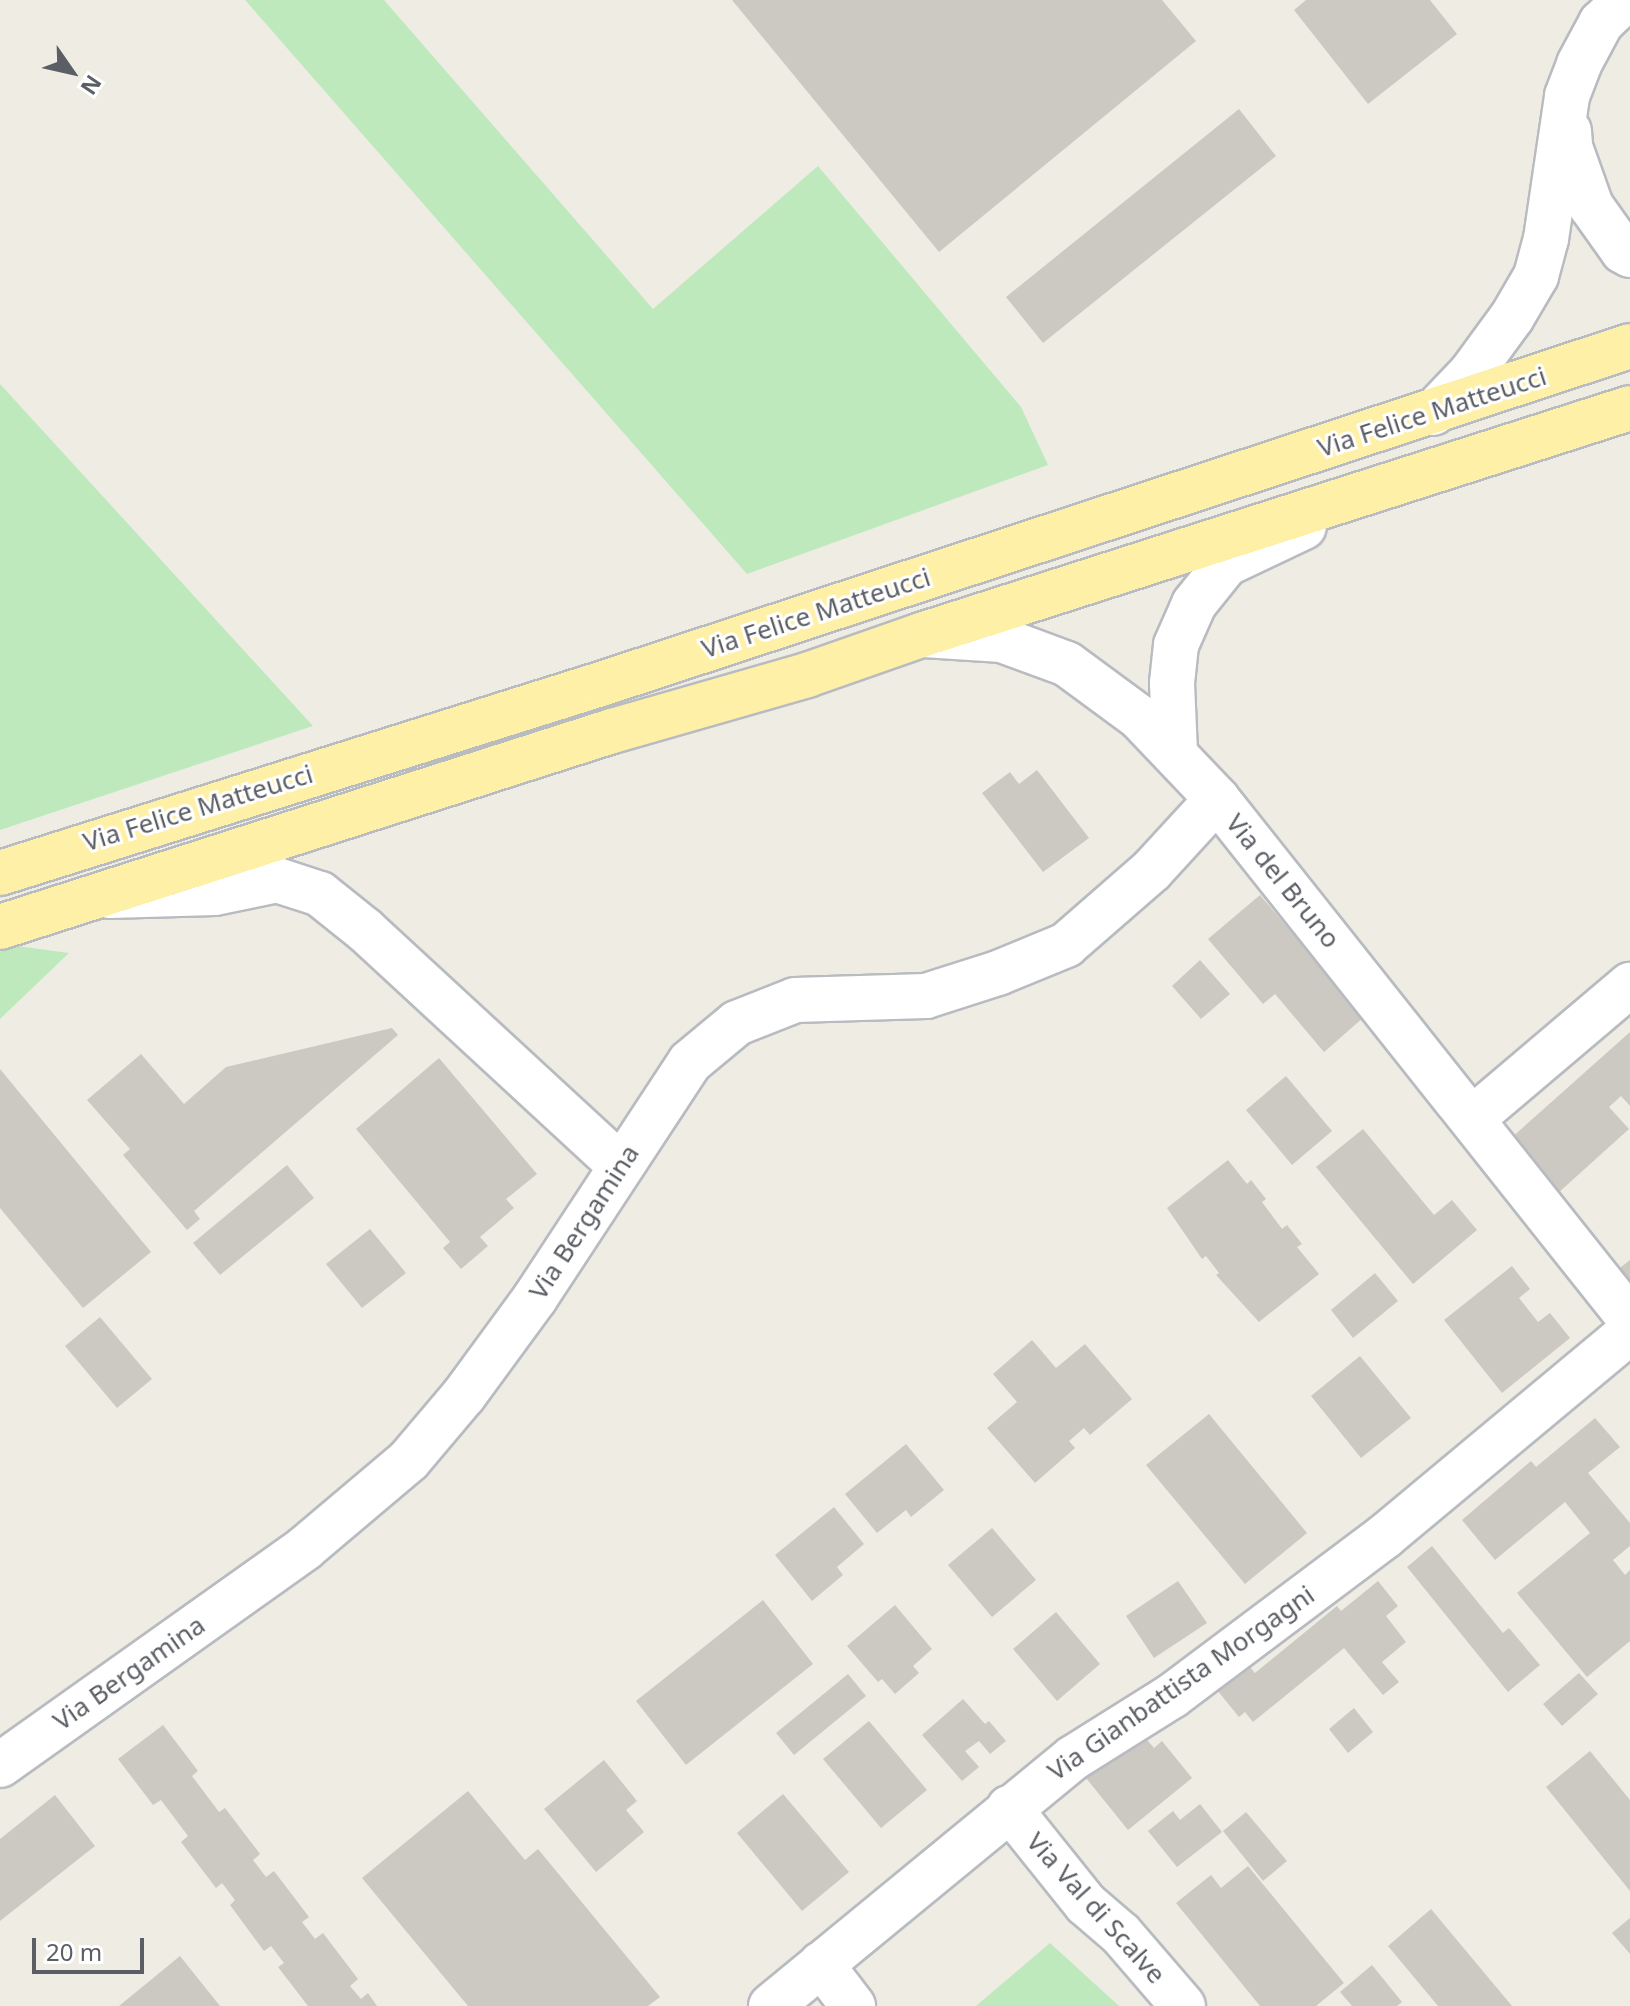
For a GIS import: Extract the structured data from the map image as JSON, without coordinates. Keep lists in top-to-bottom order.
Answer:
{
  "streets": {
    "main road": ["Via Felice Matteucci"],
    "street": [
      "Via del Bruno",
      "Via Bergamina",
      "Via Gianbattista Morgagni",
      "Via Val di Scalve"
    ]
  },
  "crossings": [
    ["Via Felice Matteucci", "Via del Bruno"],
    ["Via del Bruno", "Via Bergamina"],
    ["Via Gianbattista Morgagni", "Via Val di Scalve"]
  ],
  "scale_bar": "20 m",
  "north": "bottom right"
}
